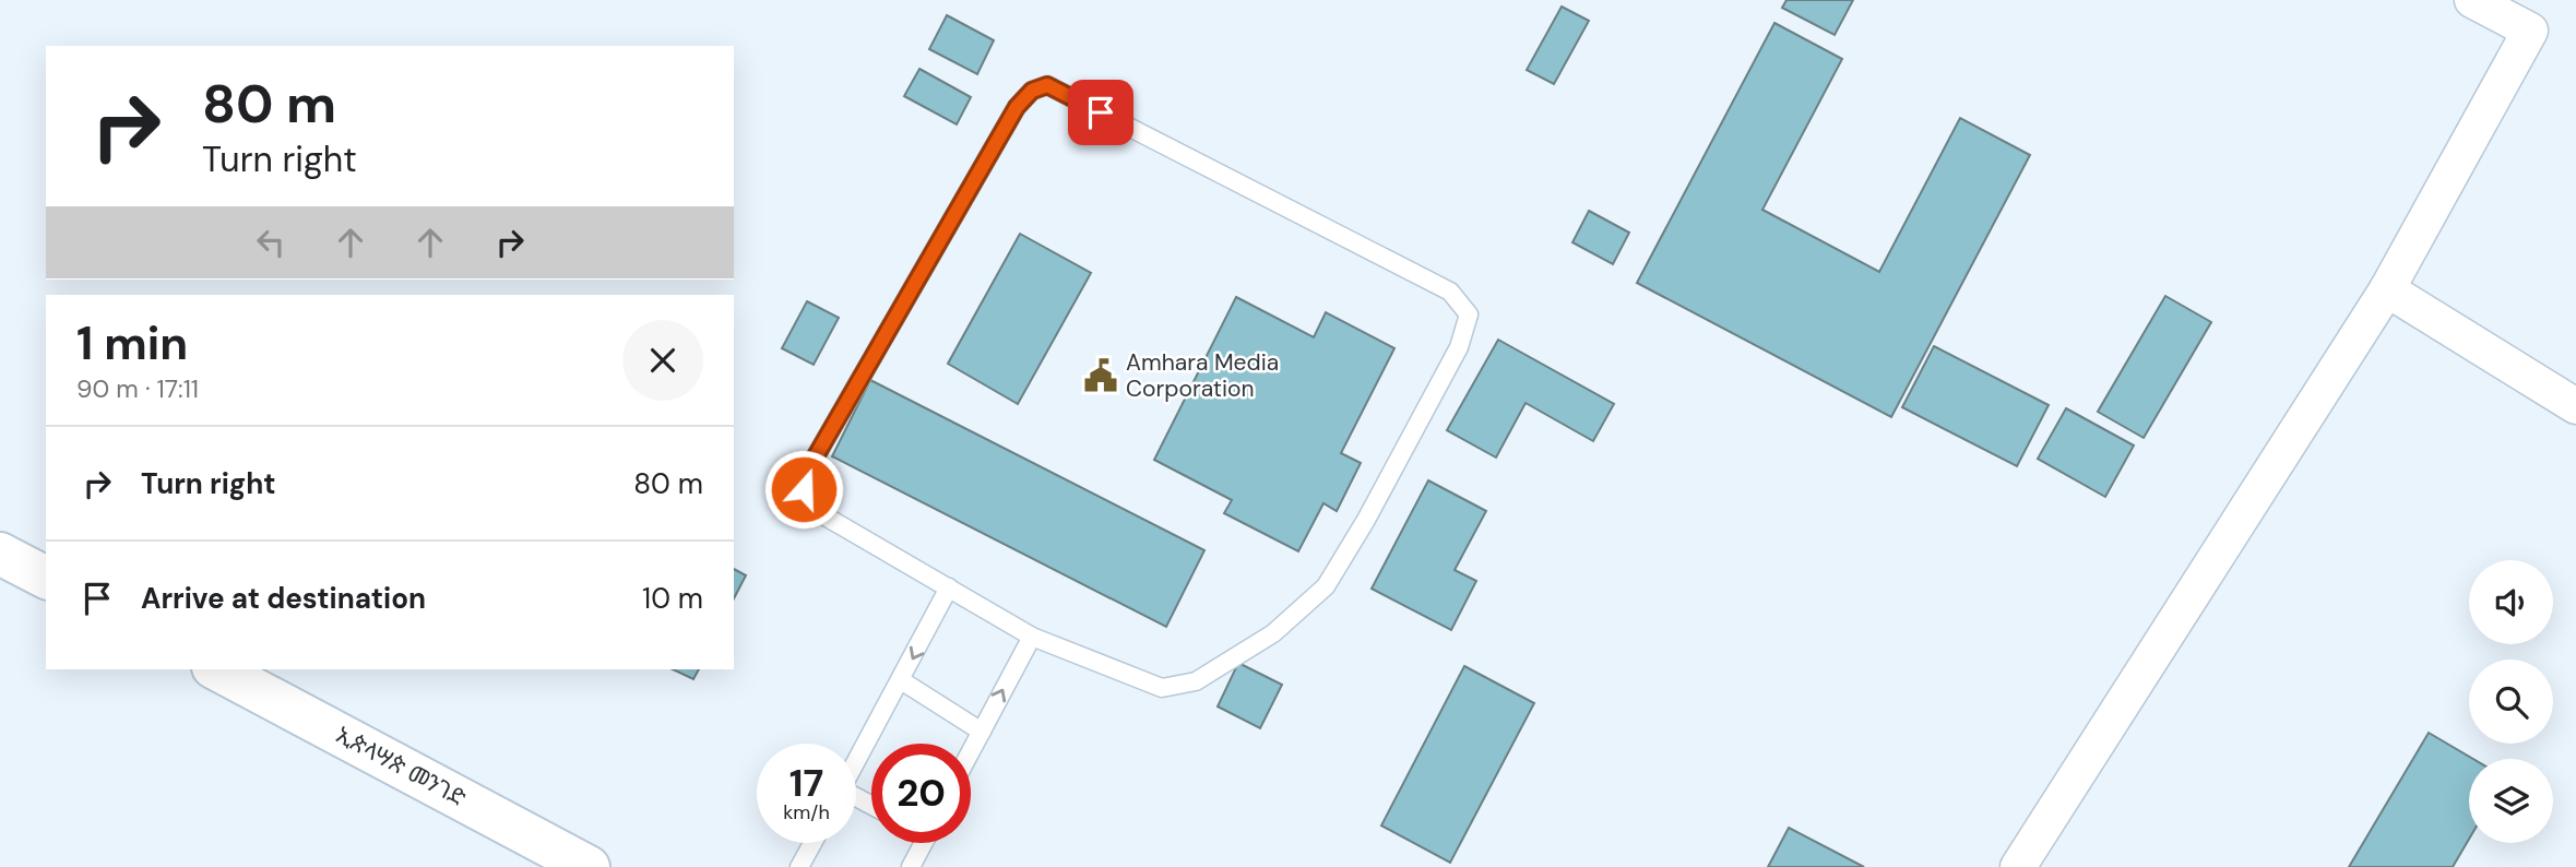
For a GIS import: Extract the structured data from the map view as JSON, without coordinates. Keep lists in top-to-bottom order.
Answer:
{
  "streets": {
    "main road": ["ኢጵላሣጵ መንገድ"]
  },
  "places": {
    "public building": ["Amhara Media Corporation"]
  },
  "page": {
    "turn": ["80 m", "Turn right"],
    "heading": ["1 min", "90 m · 17:11"],
    "list": [
      {
        "name": "Turn right",
        "value": "80 m"
      },
      {
        "name": "Arrive at destination",
        "value": "10 m"
      }
    ],
    "speed": "17 km/h",
    "limit": "20"
  }
}
